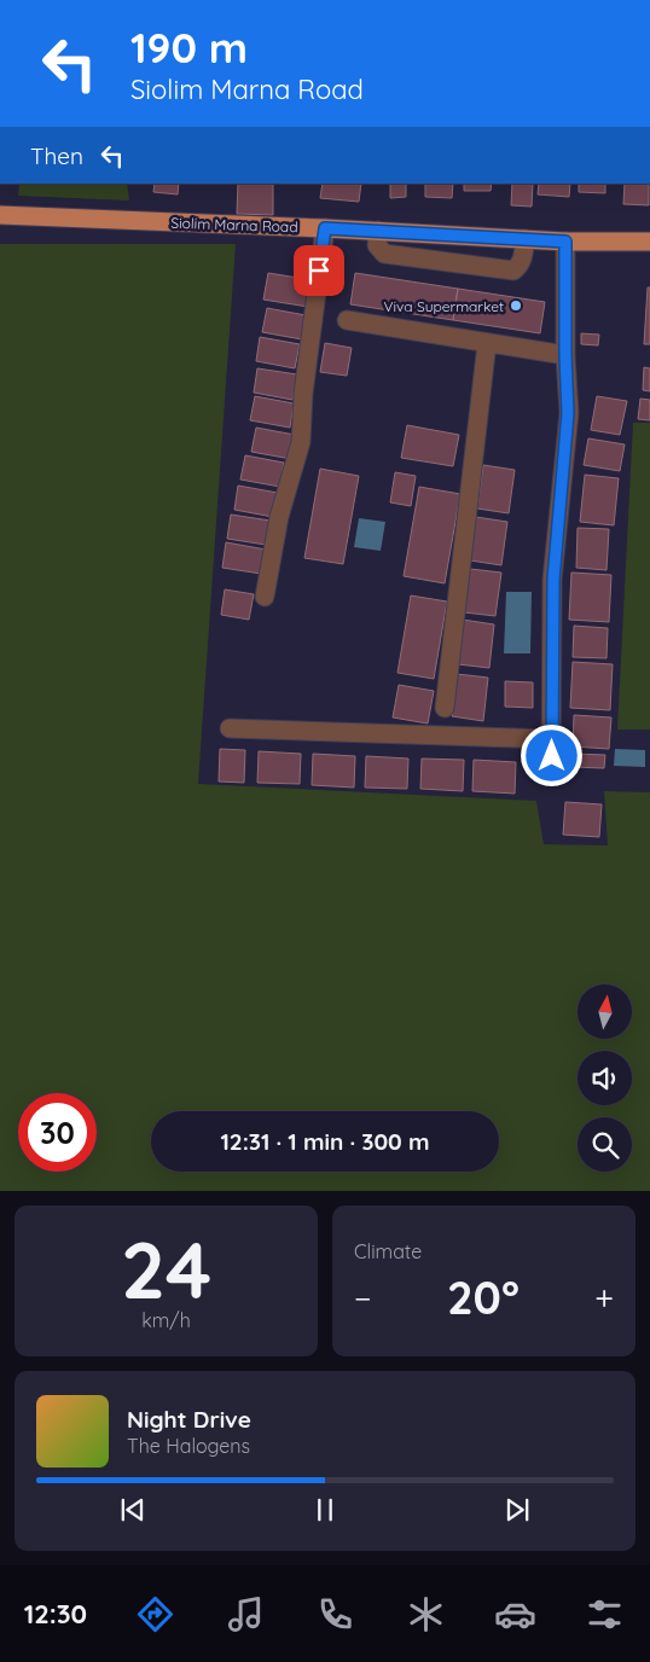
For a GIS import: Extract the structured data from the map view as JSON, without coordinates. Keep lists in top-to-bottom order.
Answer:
{
  "streets": {
    "main road": ["Siolim Marna Road"]
  },
  "places": ["Viva Supermarket"],
  "north": "top",
  "page": {
    "turn": ["190 m", "Siolim Marna Road"],
    "then": "Then",
    "limit": "30",
    "trip": "12:31 · 1 min · 300 m",
    "tile": [
      ["24", "km/h"],
      "Climate"
    ],
    "heat": ["−", "20°", "+"],
    "song": ["Night Drive", "The Halogens"],
    "tabs": "12:30"
  }
}
